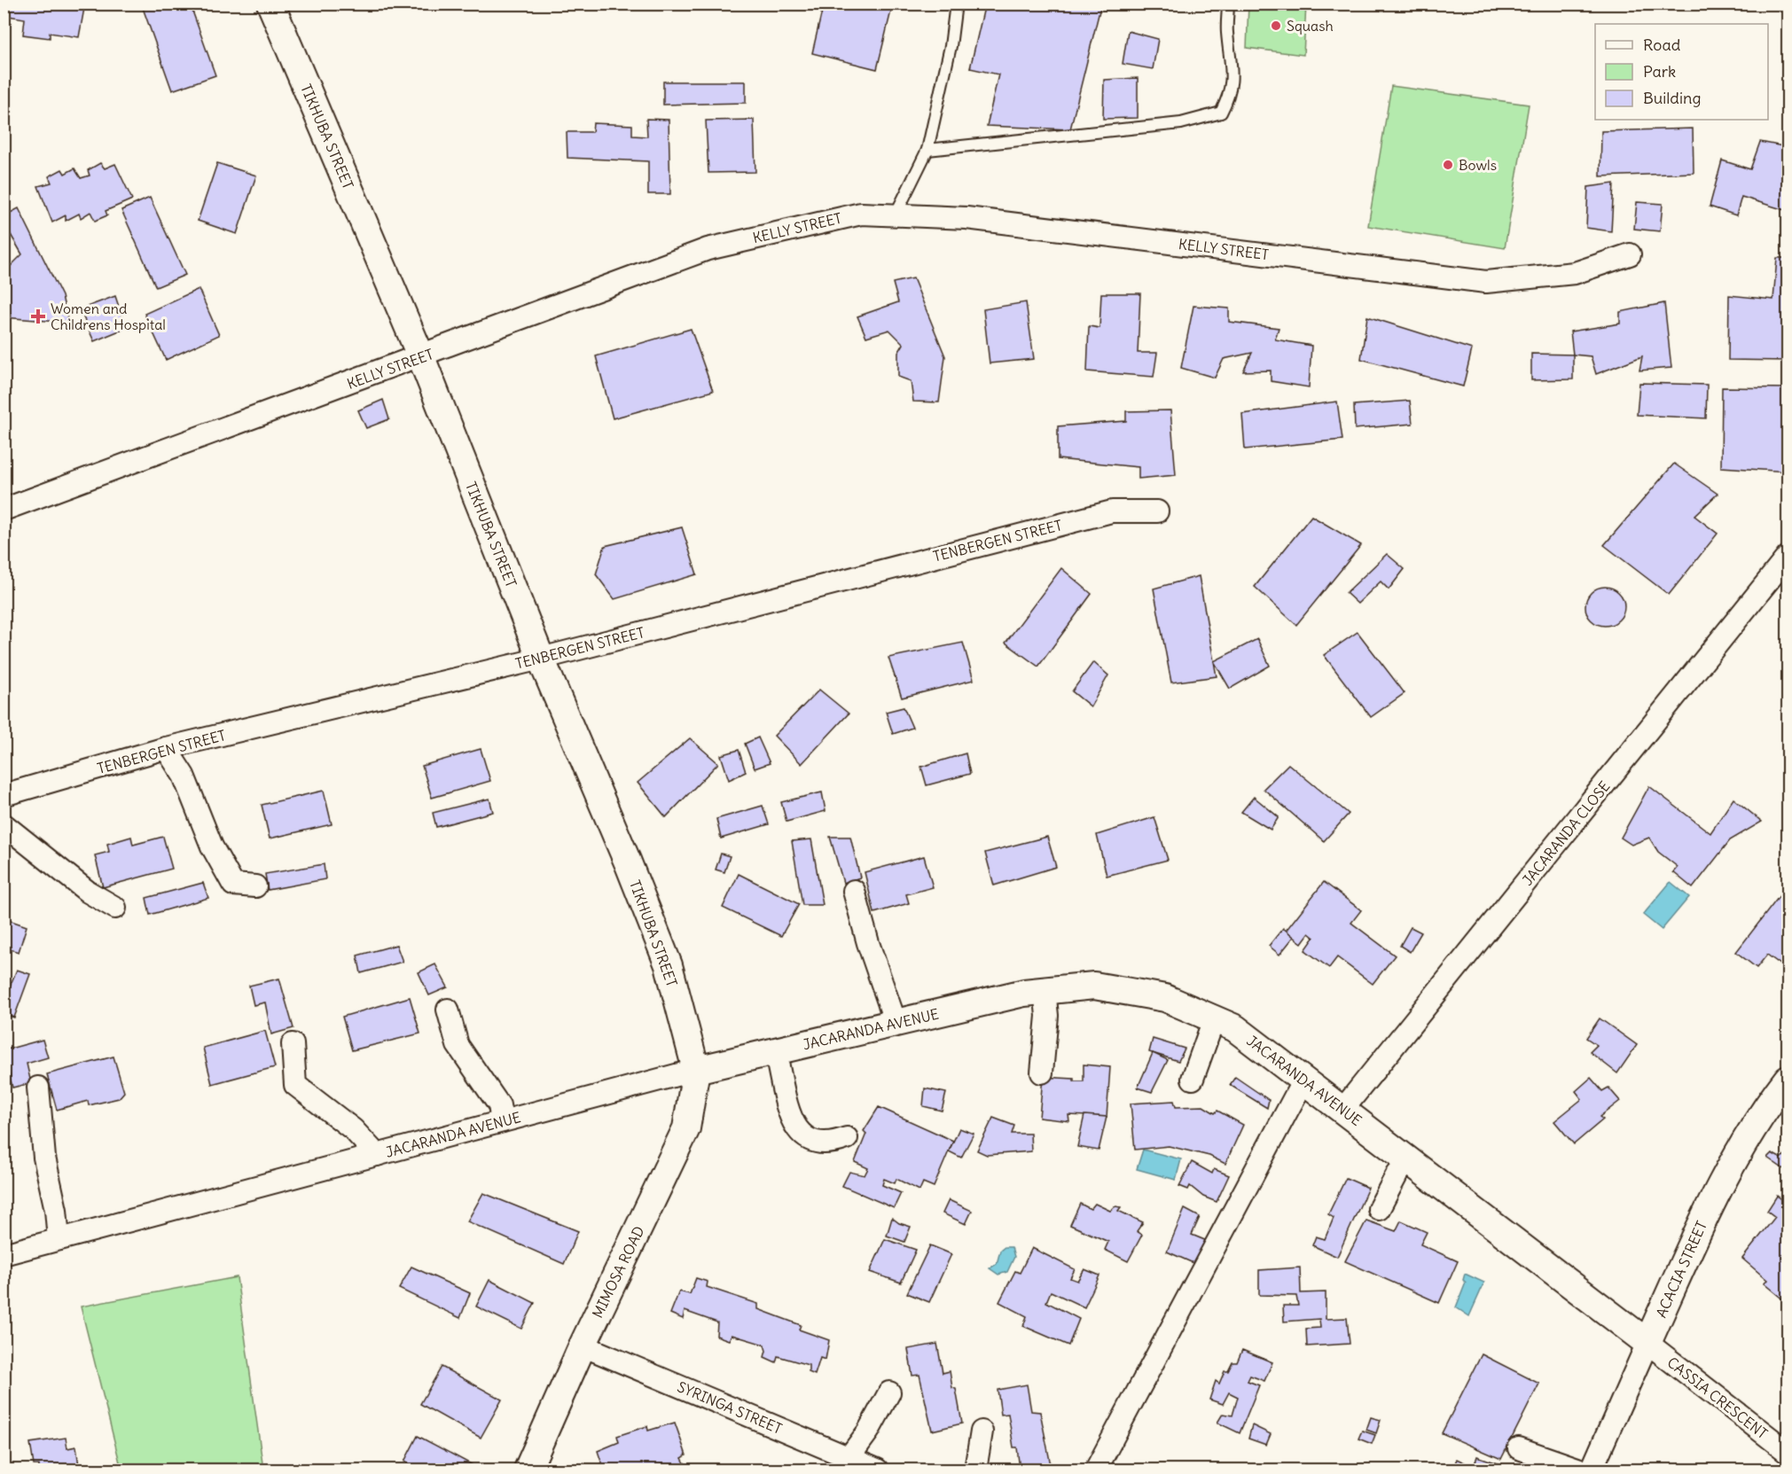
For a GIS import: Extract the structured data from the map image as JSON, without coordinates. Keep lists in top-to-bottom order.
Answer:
{
  "streets": {
    "street": [
      "TIKHUBA STREET",
      "KELLY STREET",
      "TENBERGEN STREET",
      "JACARANDA CLOSE",
      "JACARANDA AVENUE",
      "ACACIA STREET",
      "MIMOSA ROAD",
      "CASSIA CRESCENT",
      "SYRINGA STREET"
    ]
  },
  "crossings": [
    ["TIKHUBA STREET", "KELLY STREET"],
    ["TIKHUBA STREET", "TENBERGEN STREET"],
    ["TIKHUBA STREET", "JACARANDA AVENUE"],
    ["TIKHUBA STREET", "MIMOSA ROAD"],
    ["JACARANDA CLOSE", "JACARANDA AVENUE"],
    ["JACARANDA AVENUE", "ACACIA STREET"],
    ["JACARANDA AVENUE", "MIMOSA ROAD"],
    ["JACARANDA AVENUE", "CASSIA CRESCENT"],
    ["ACACIA STREET", "CASSIA CRESCENT"],
    ["MIMOSA ROAD", "SYRINGA STREET"]
  ],
  "places": {
    "other": ["Squash", "Bowls"],
    "health": ["Women and Childrens Hospital"]
  },
  "legend": ["Road", "Park", "Building"]
}
